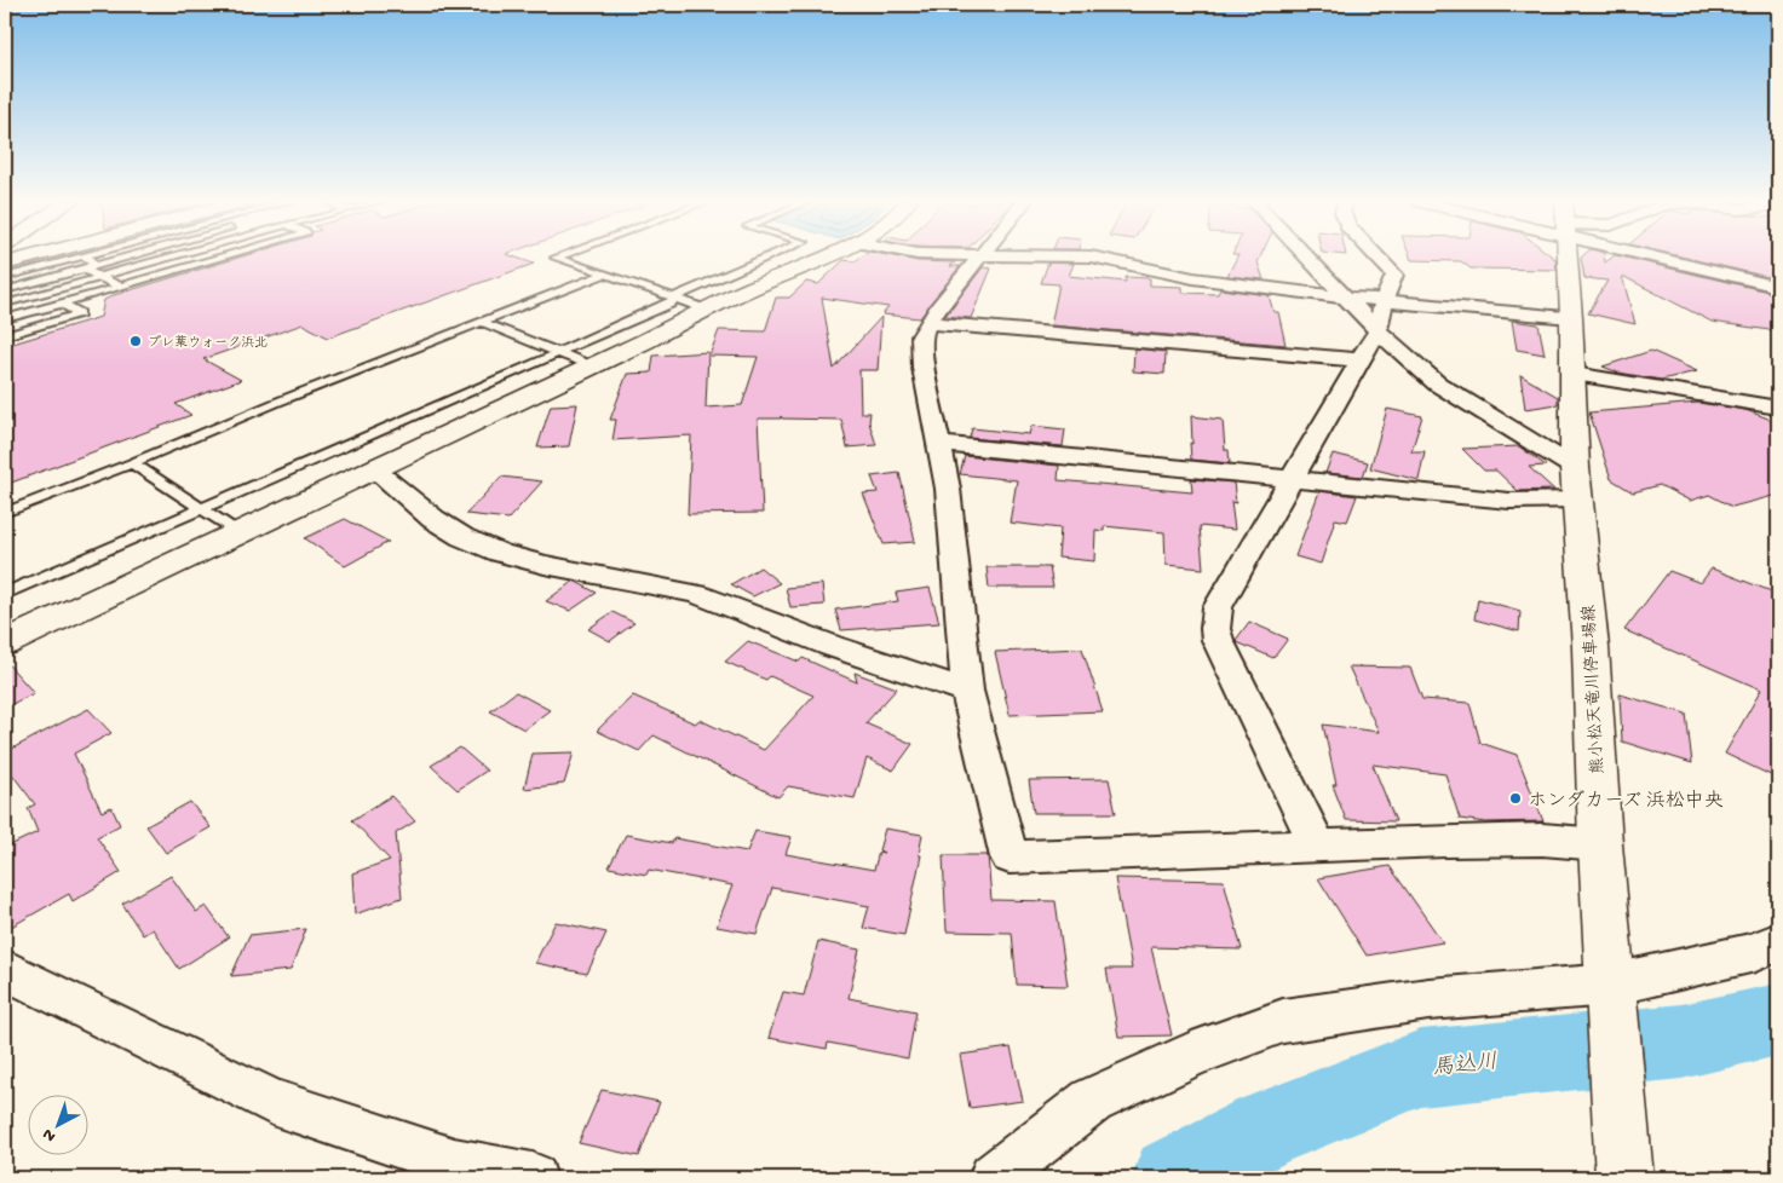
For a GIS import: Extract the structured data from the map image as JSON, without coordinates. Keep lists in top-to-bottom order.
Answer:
{
  "streets": {
    "street": ["熊小松天竜川停車場線"]
  },
  "water": ["馬込川"],
  "places": ["プレ葉ウォーク浜北", "ホンダカーズ 浜松中央"],
  "north": "bottom left"
}
